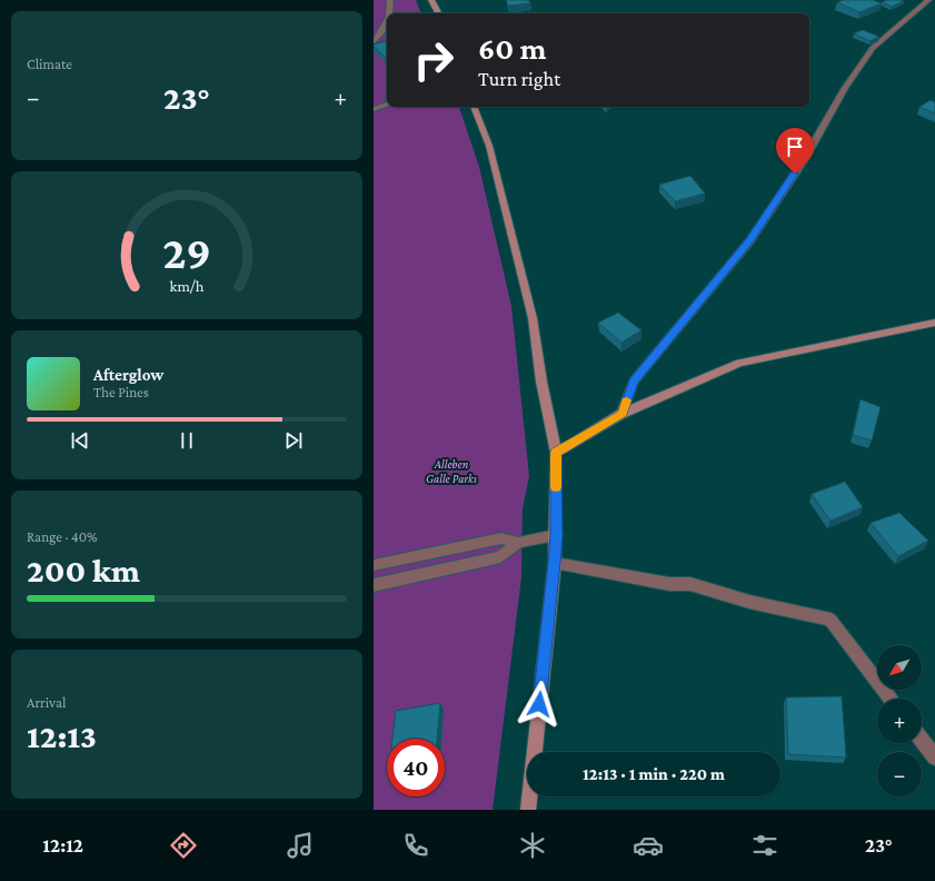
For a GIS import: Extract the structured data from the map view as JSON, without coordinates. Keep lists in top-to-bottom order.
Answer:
{
  "parks": ["Alleben Galle Parkı"],
  "north": "bottom left",
  "page": {
    "tile": [
      "Climate",
      ["Range · 40%", "200 km"],
      ["Arrival", "12:13"]
    ],
    "turn": ["60 m", "Turn right"],
    "heat": ["−", "23°", "+"],
    "song": ["Afterglow", "The Pines"],
    "map_buttons": ["+", "−"],
    "limit": "40",
    "trip": "12:13 · 1 min · 220 m",
    "tabs": ["12:12", "23°"],
    "gauge": ["29", "km/h"]
  }
}
